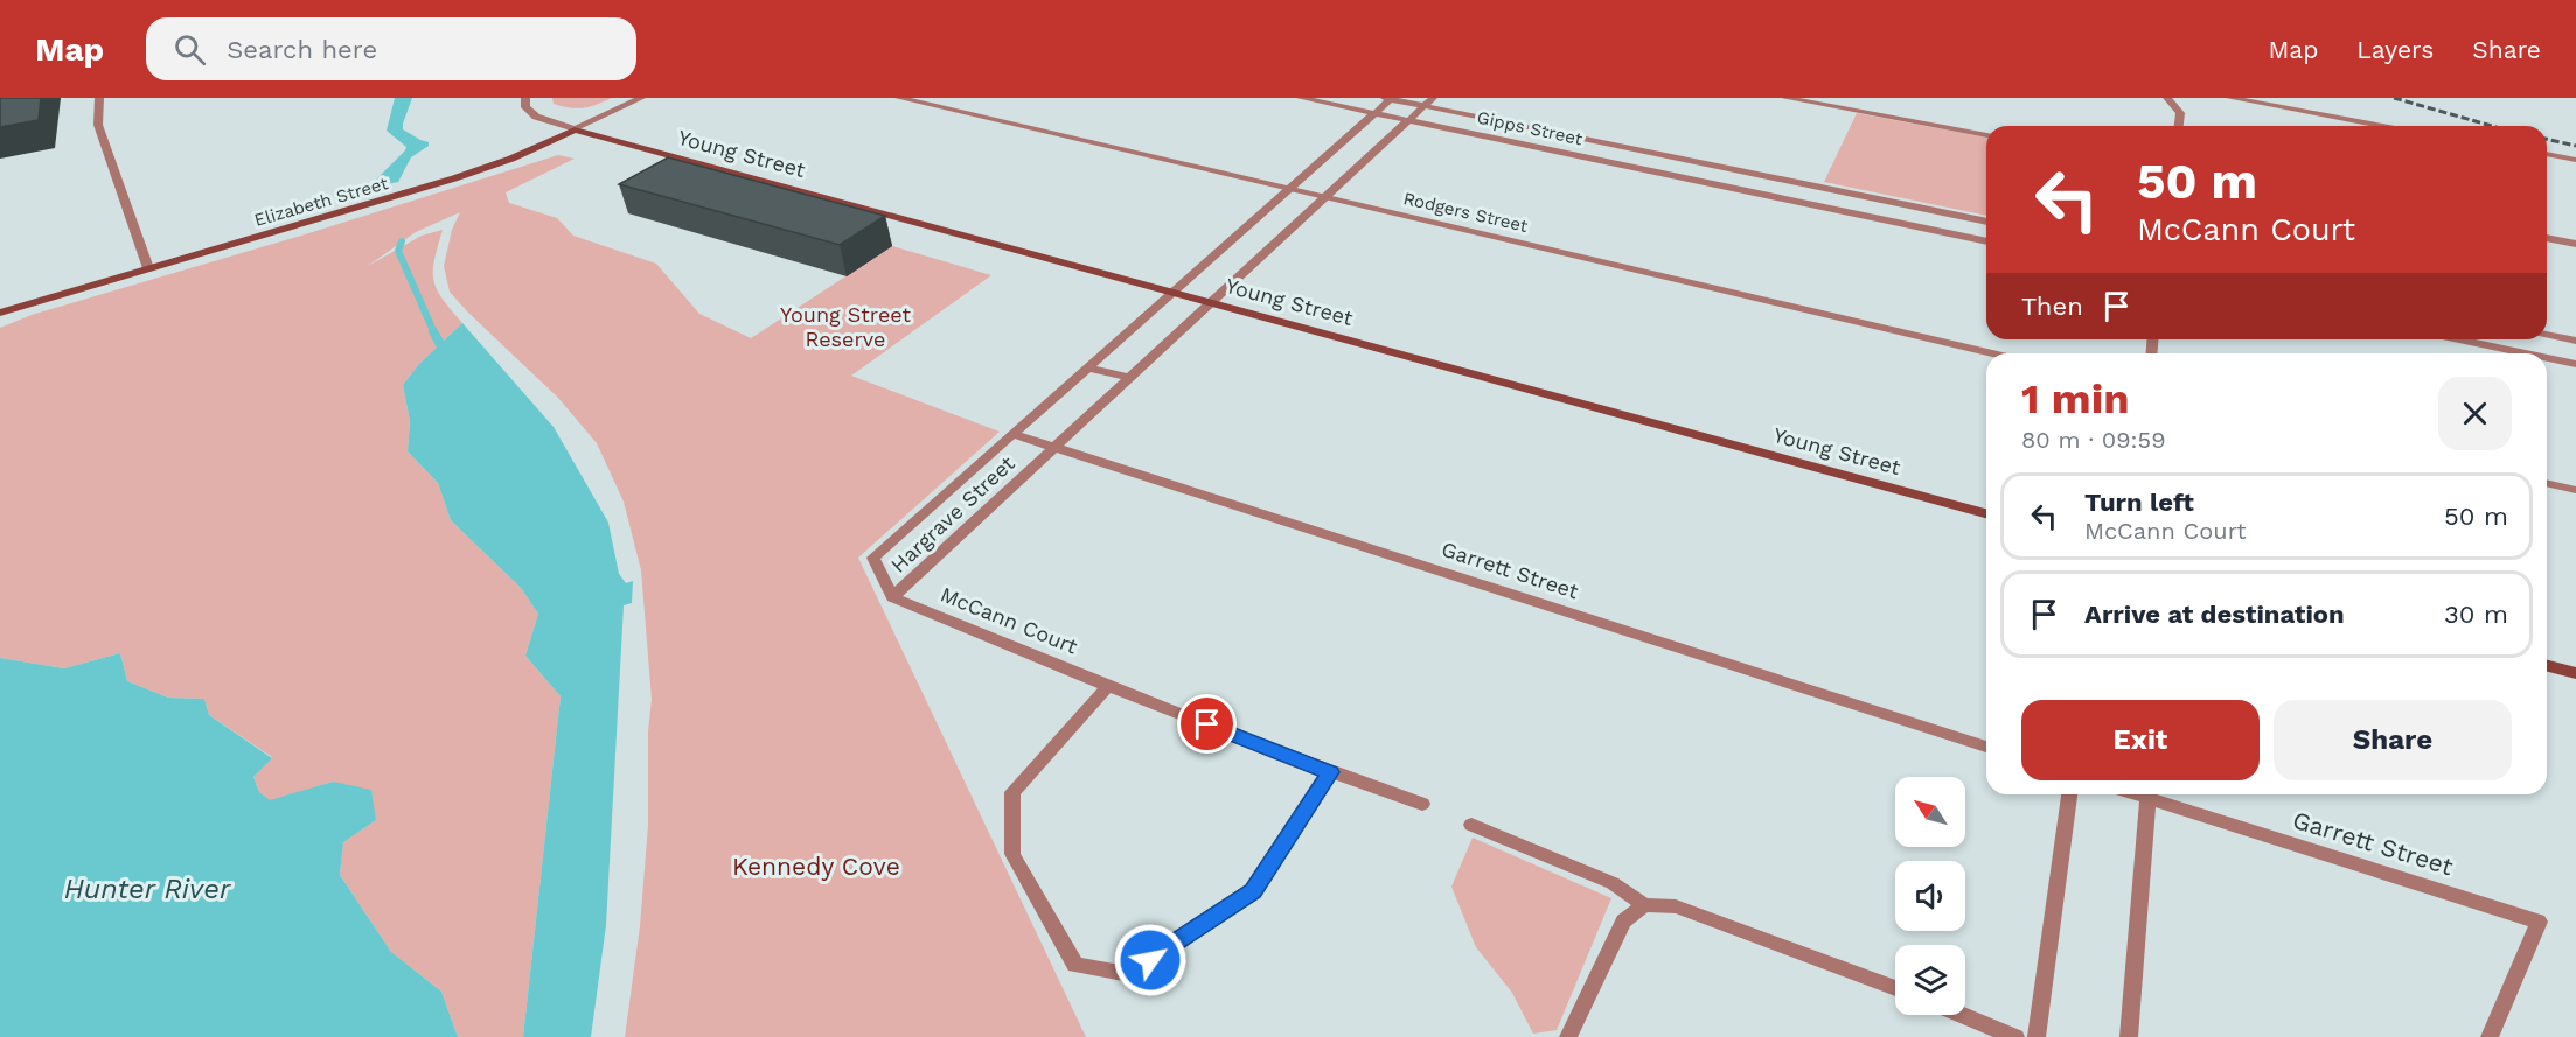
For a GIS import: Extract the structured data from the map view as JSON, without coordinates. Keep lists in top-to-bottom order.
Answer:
{
  "streets": {
    "main road": ["Young Street", "Elizabeth Street"],
    "street": [
      "Gipps Street",
      "Rodgers Street",
      "Hargrave Street",
      "Garrett Street",
      "McCann Court"
    ]
  },
  "crossings": [
    ["Gipps Street", "Hargrave Street"],
    ["Young Street", "Elizabeth Street"],
    ["Young Street", "Hargrave Street"],
    ["Rodgers Street", "Hargrave Street"],
    ["Hargrave Street", "Garrett Street"],
    ["Hargrave Street", "McCann Court"]
  ],
  "water": ["Hunter River"],
  "parks": ["Young Street Reserve", "Kennedy Cove"],
  "north": "top left",
  "page": {
    "header": "Map",
    "search": "Search here",
    "nav": ["Map", "Layers", "Share"],
    "turn": ["50 m", "McCann Court"],
    "then": "Then",
    "heading": ["1 min", "80 m · 09:59"],
    "list": [
      {
        "name": "Turn left",
        "note": "McCann Court",
        "value": "50 m"
      },
      {
        "name": "Arrive at destination",
        "value": "30 m"
      }
    ],
    "buttons": ["Exit", "Share"]
  }
}
